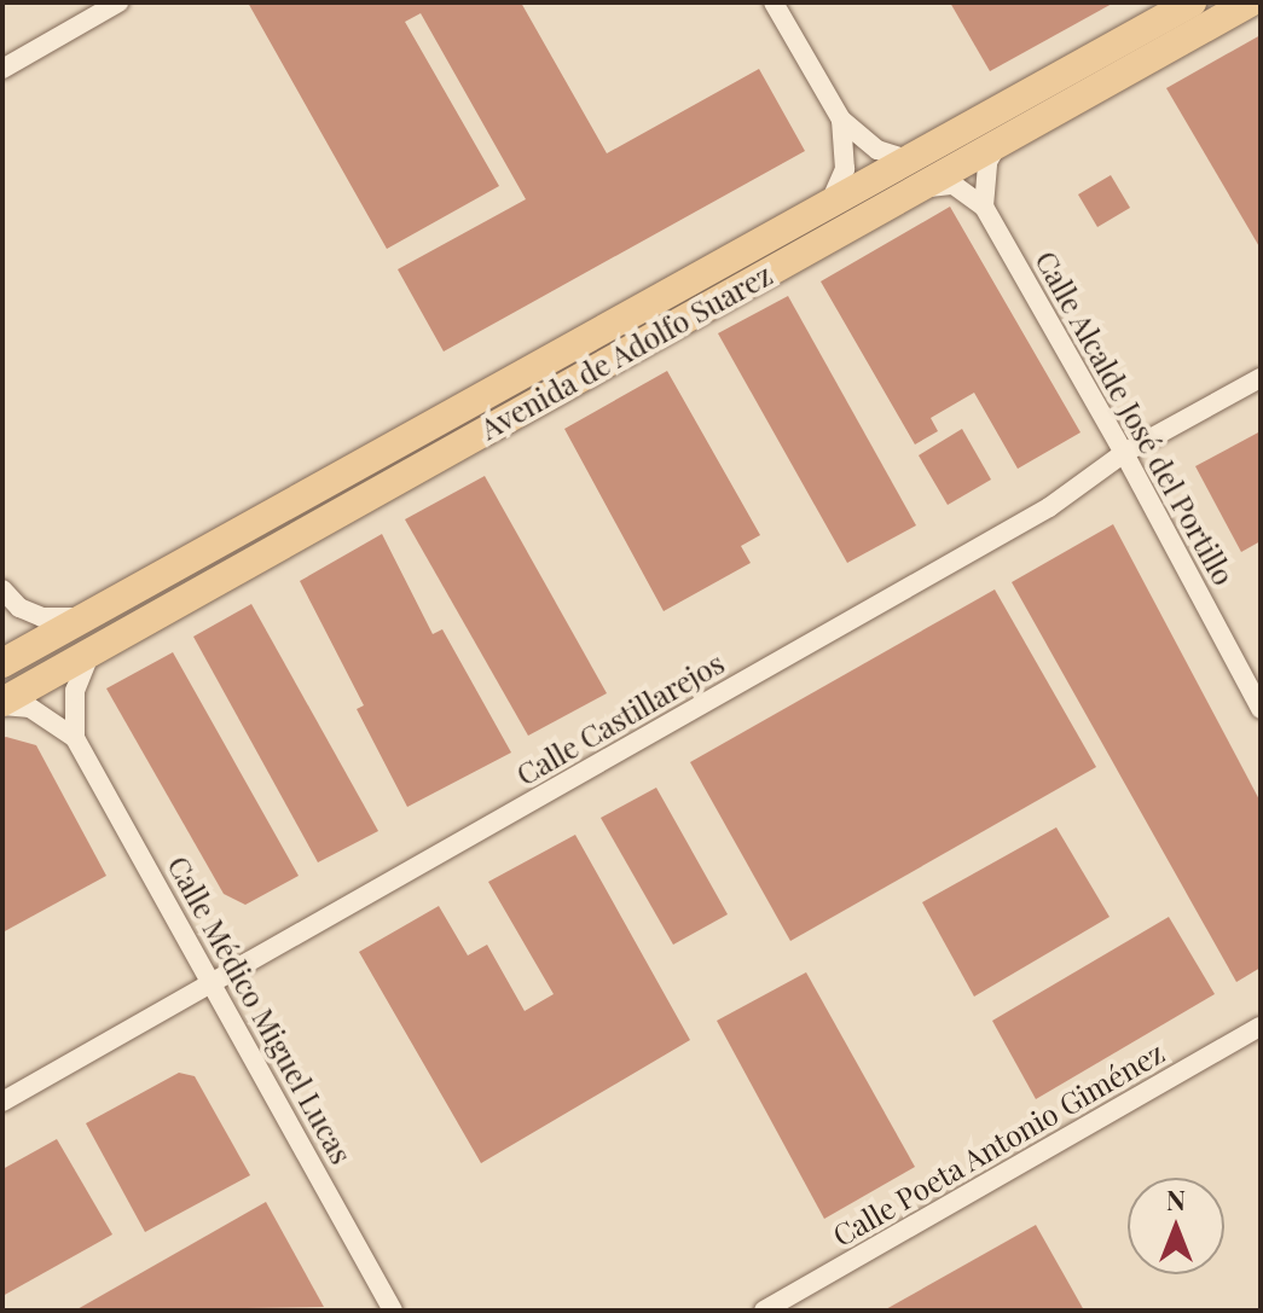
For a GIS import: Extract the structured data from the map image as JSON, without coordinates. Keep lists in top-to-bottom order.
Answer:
{
  "streets": {
    "main road": ["Avenida de Adolfo Suarez"],
    "street": [
      "Calle Alcalde José del Portillo",
      "Calle Castillarejos",
      "Calle Médico Miguel Lucas",
      "Calle Poeta Antonio Giménez"
    ]
  },
  "crossings": [
    ["Calle Alcalde José del Portillo", "Calle Castillarejos"],
    ["Calle Castillarejos", "Calle Médico Miguel Lucas"]
  ],
  "north": "top"
}
